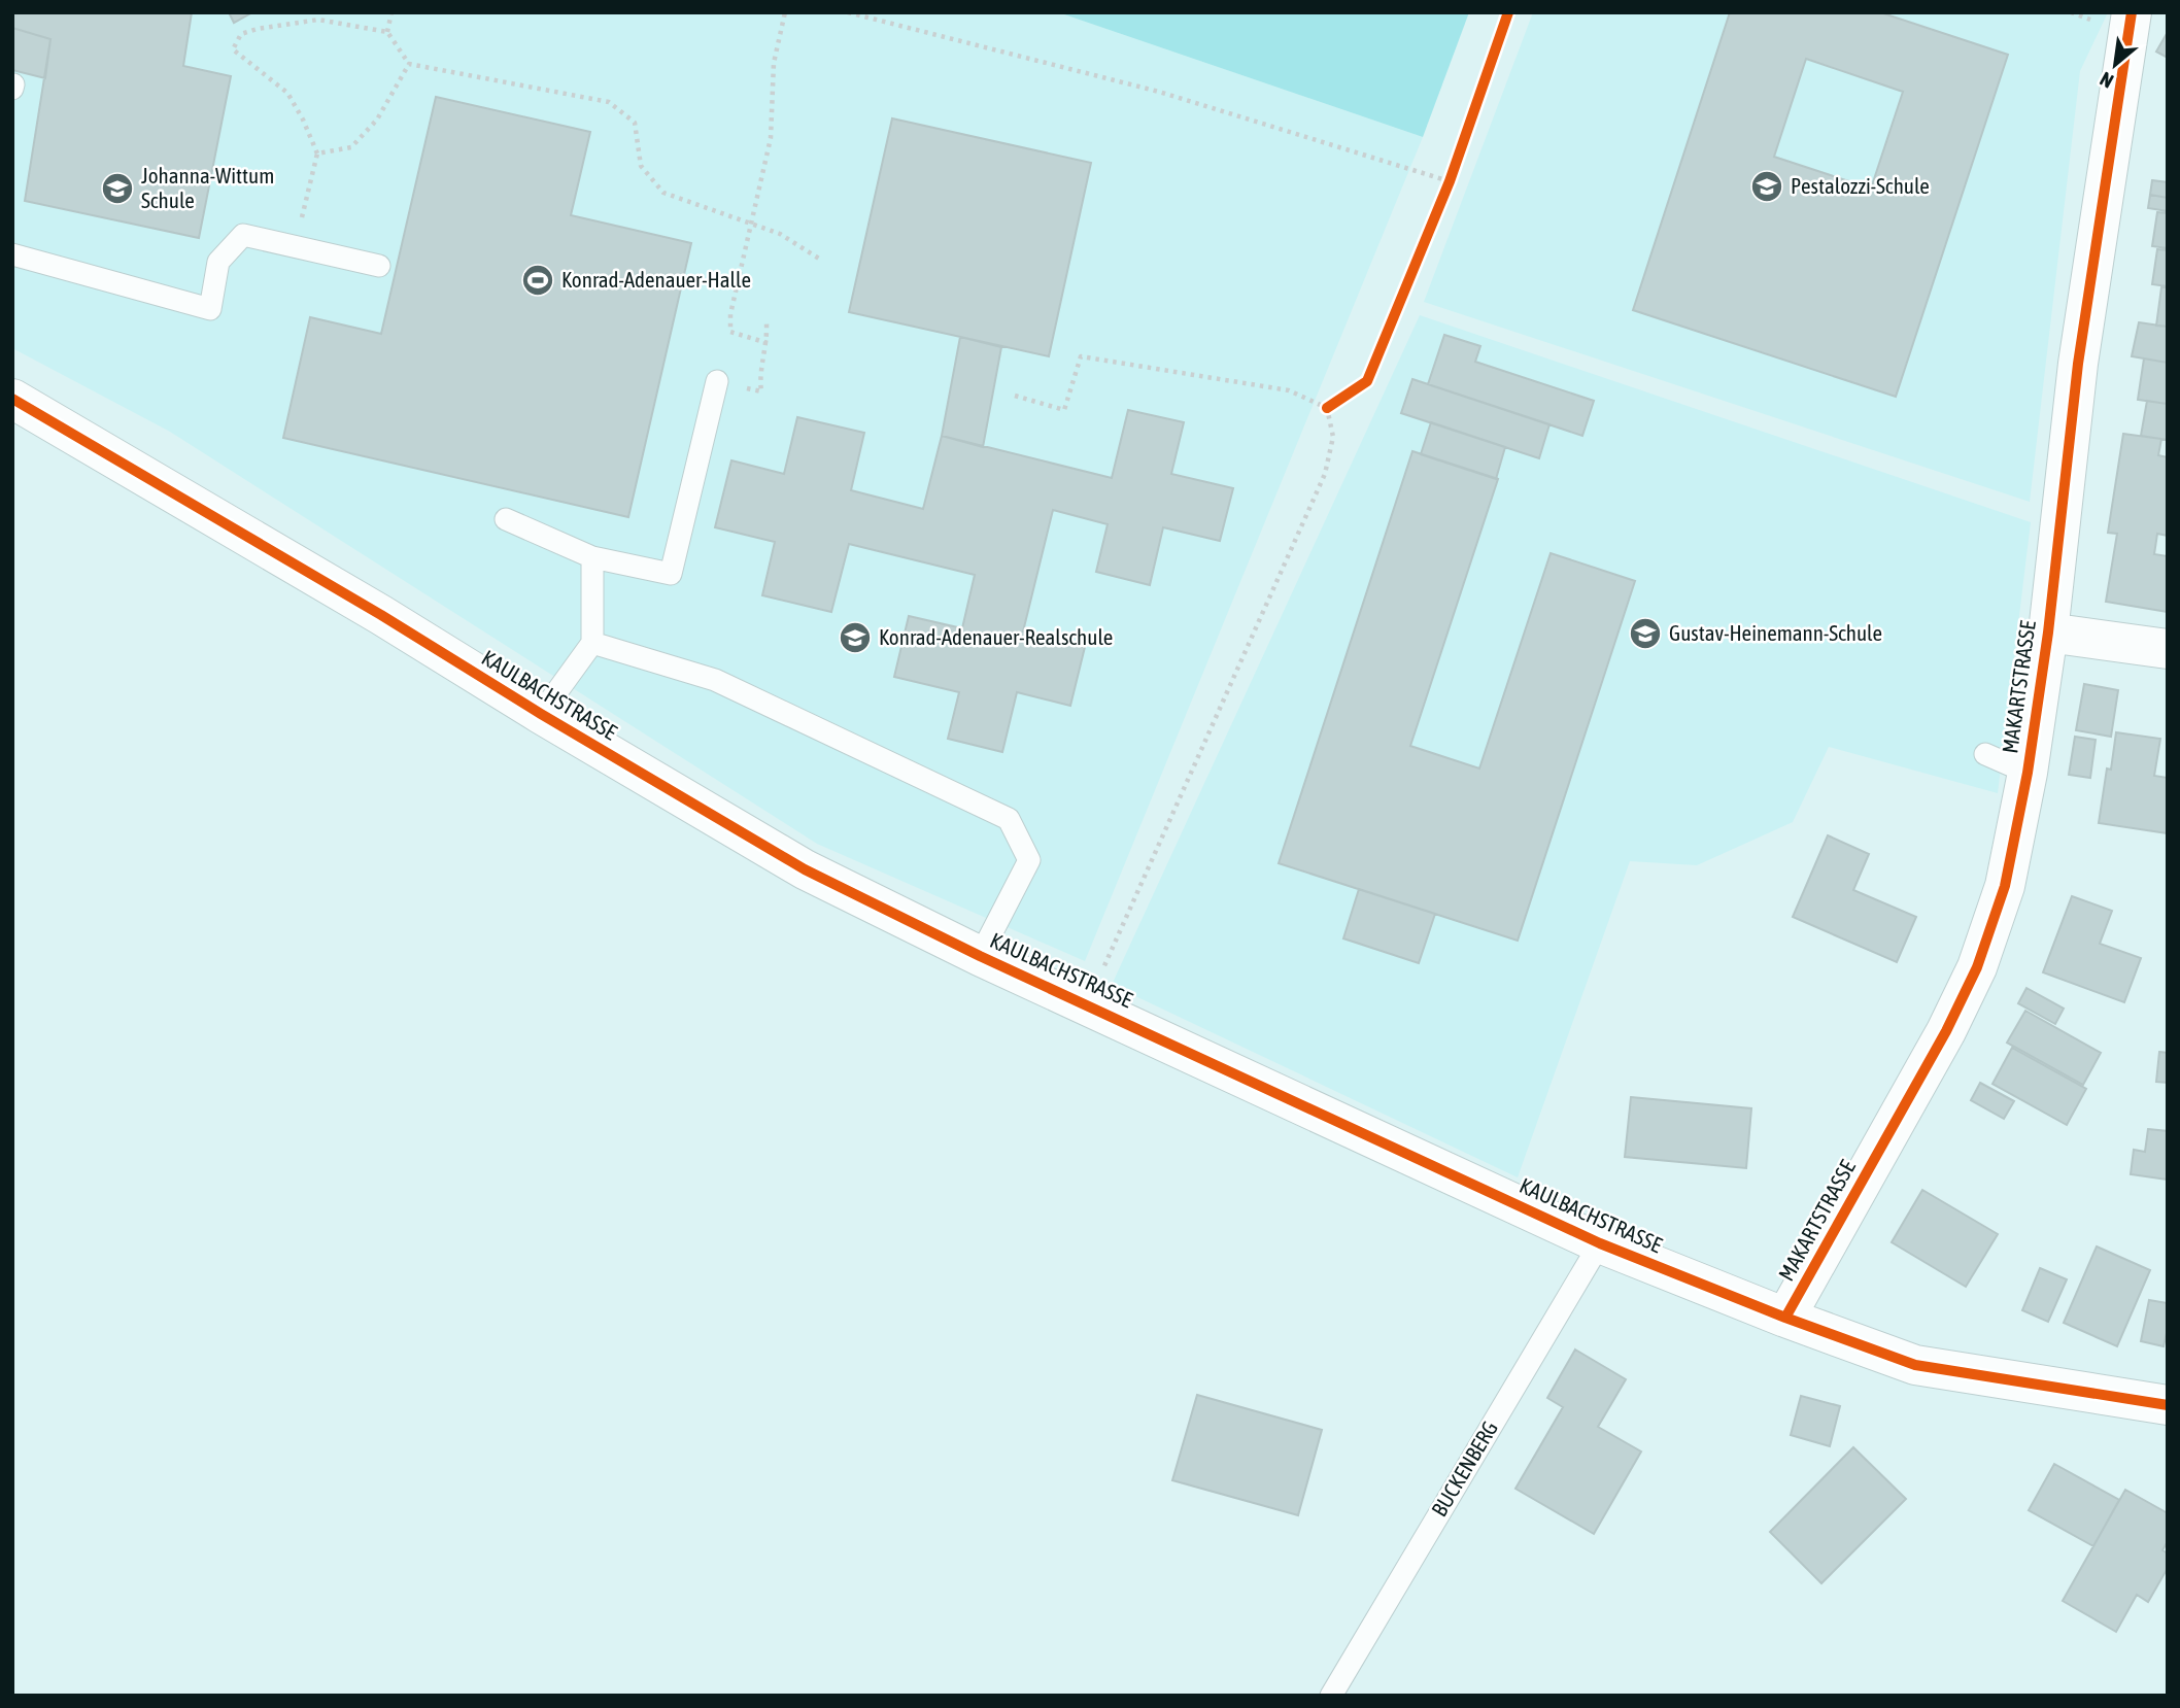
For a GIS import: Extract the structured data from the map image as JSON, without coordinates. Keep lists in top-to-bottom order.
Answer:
{
  "streets": {
    "street": ["MAKARTSTRASSE", "KAULBACHSTRASSE"],
    "lane": ["BUCKENBERG"]
  },
  "crossings": [
    ["MAKARTSTRASSE", "KAULBACHSTRASSE"],
    ["KAULBACHSTRASSE", "BUCKENBERG"]
  ],
  "places": {
    "school or university": [
      "Pestalozzi-Schule",
      "Johanna-Wittum Schule",
      "Gustav-Heinemann-Schule",
      "Konrad-Adenauer-Realschule"
    ],
    "sports": ["Konrad-Adenauer-Halle"]
  },
  "north": "bottom left"
}
